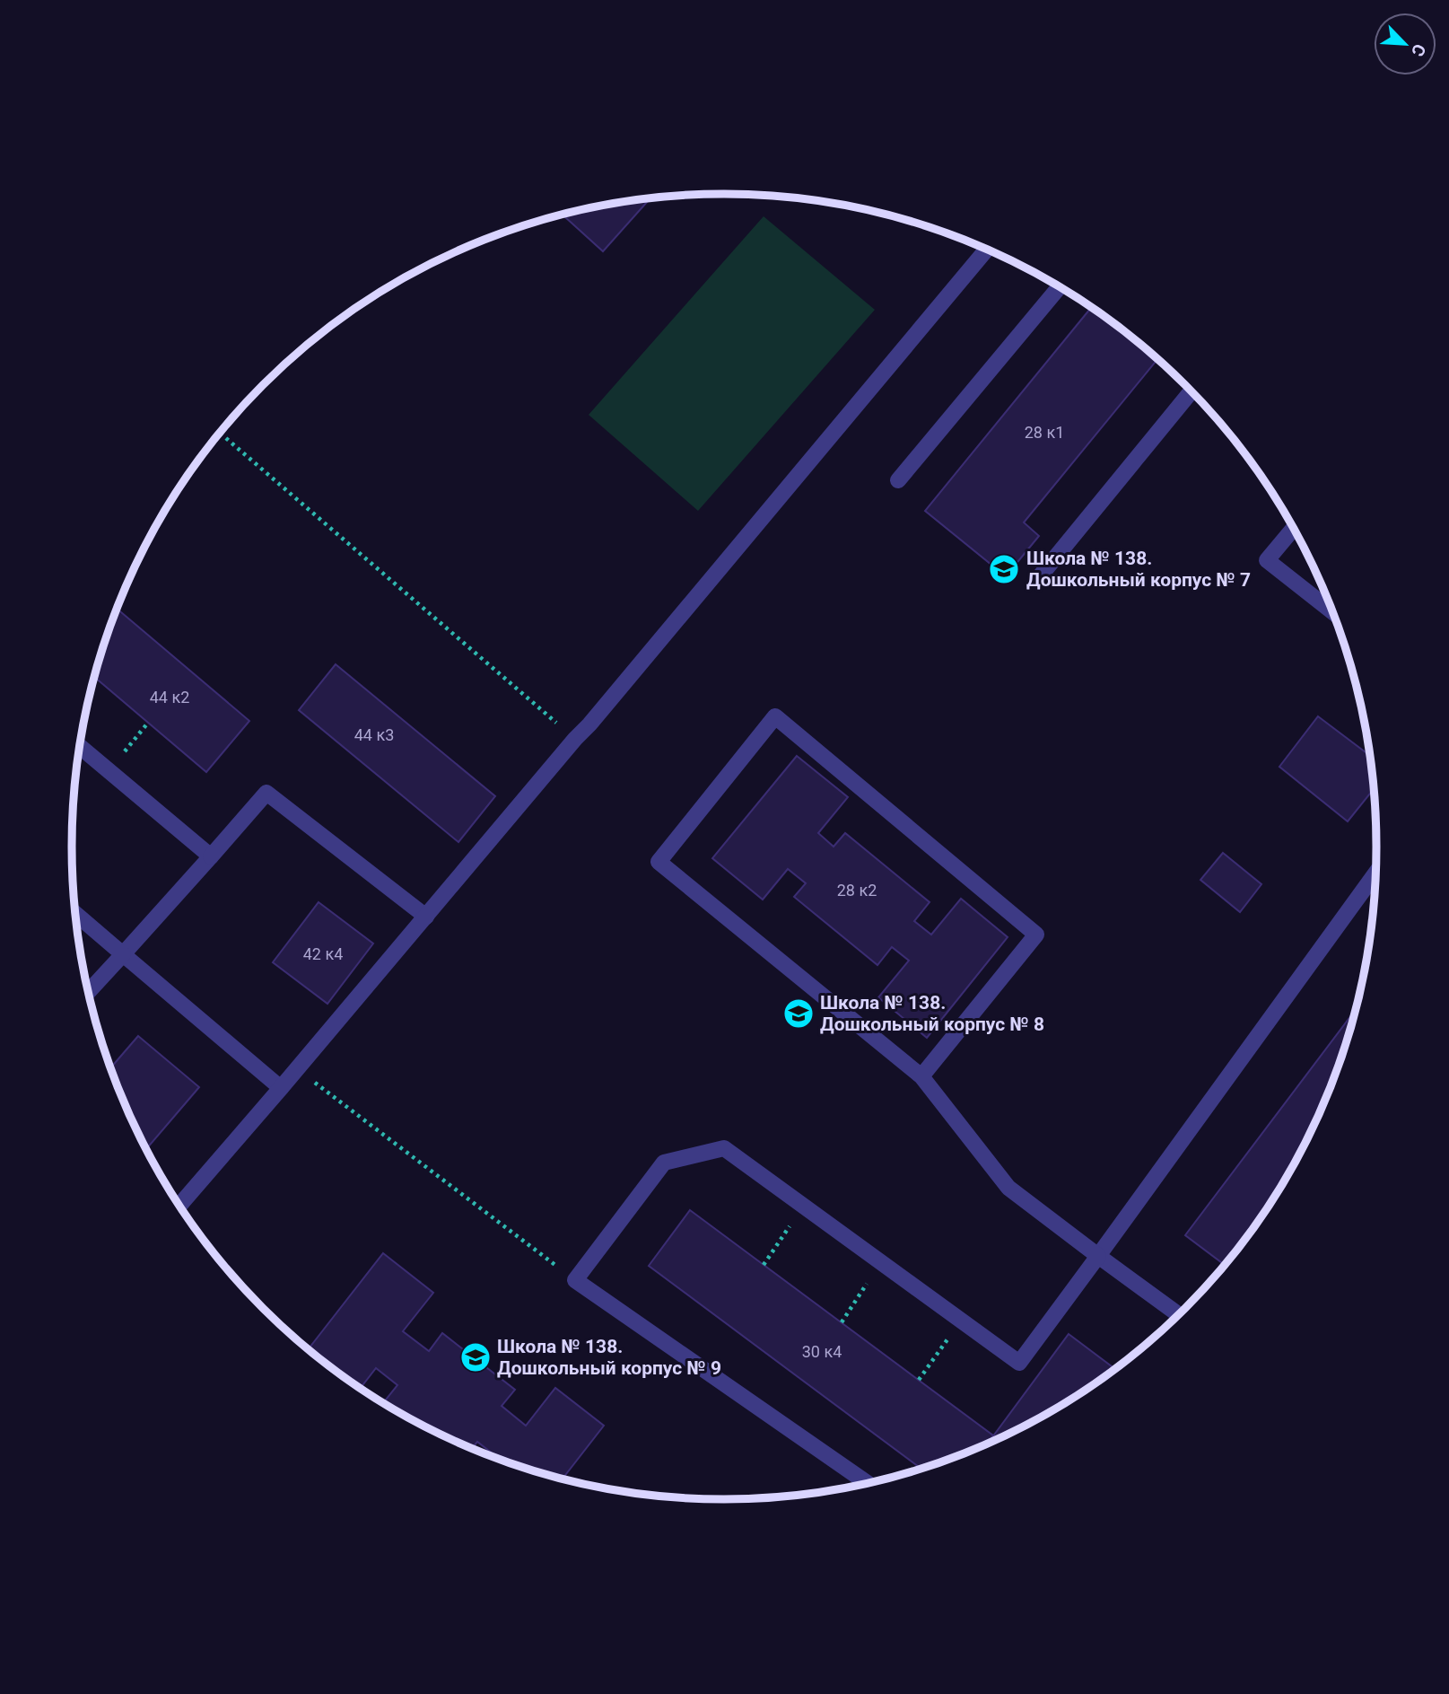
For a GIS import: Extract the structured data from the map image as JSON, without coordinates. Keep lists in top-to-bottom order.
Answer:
{
  "places": {
    "school or university": ["Школа № 138. Дошкольный корпус № 7", "Школа № 138. Дошкольный корпус № 8", "Школа № 138. Дошкольный корпус № 9"]
  },
  "house_numbers": [
    "28 к1",
    "44 к2",
    "44 к3",
    "28 к2",
    "42 к4",
    "30 к4"
  ],
  "north": "bottom right"
}
